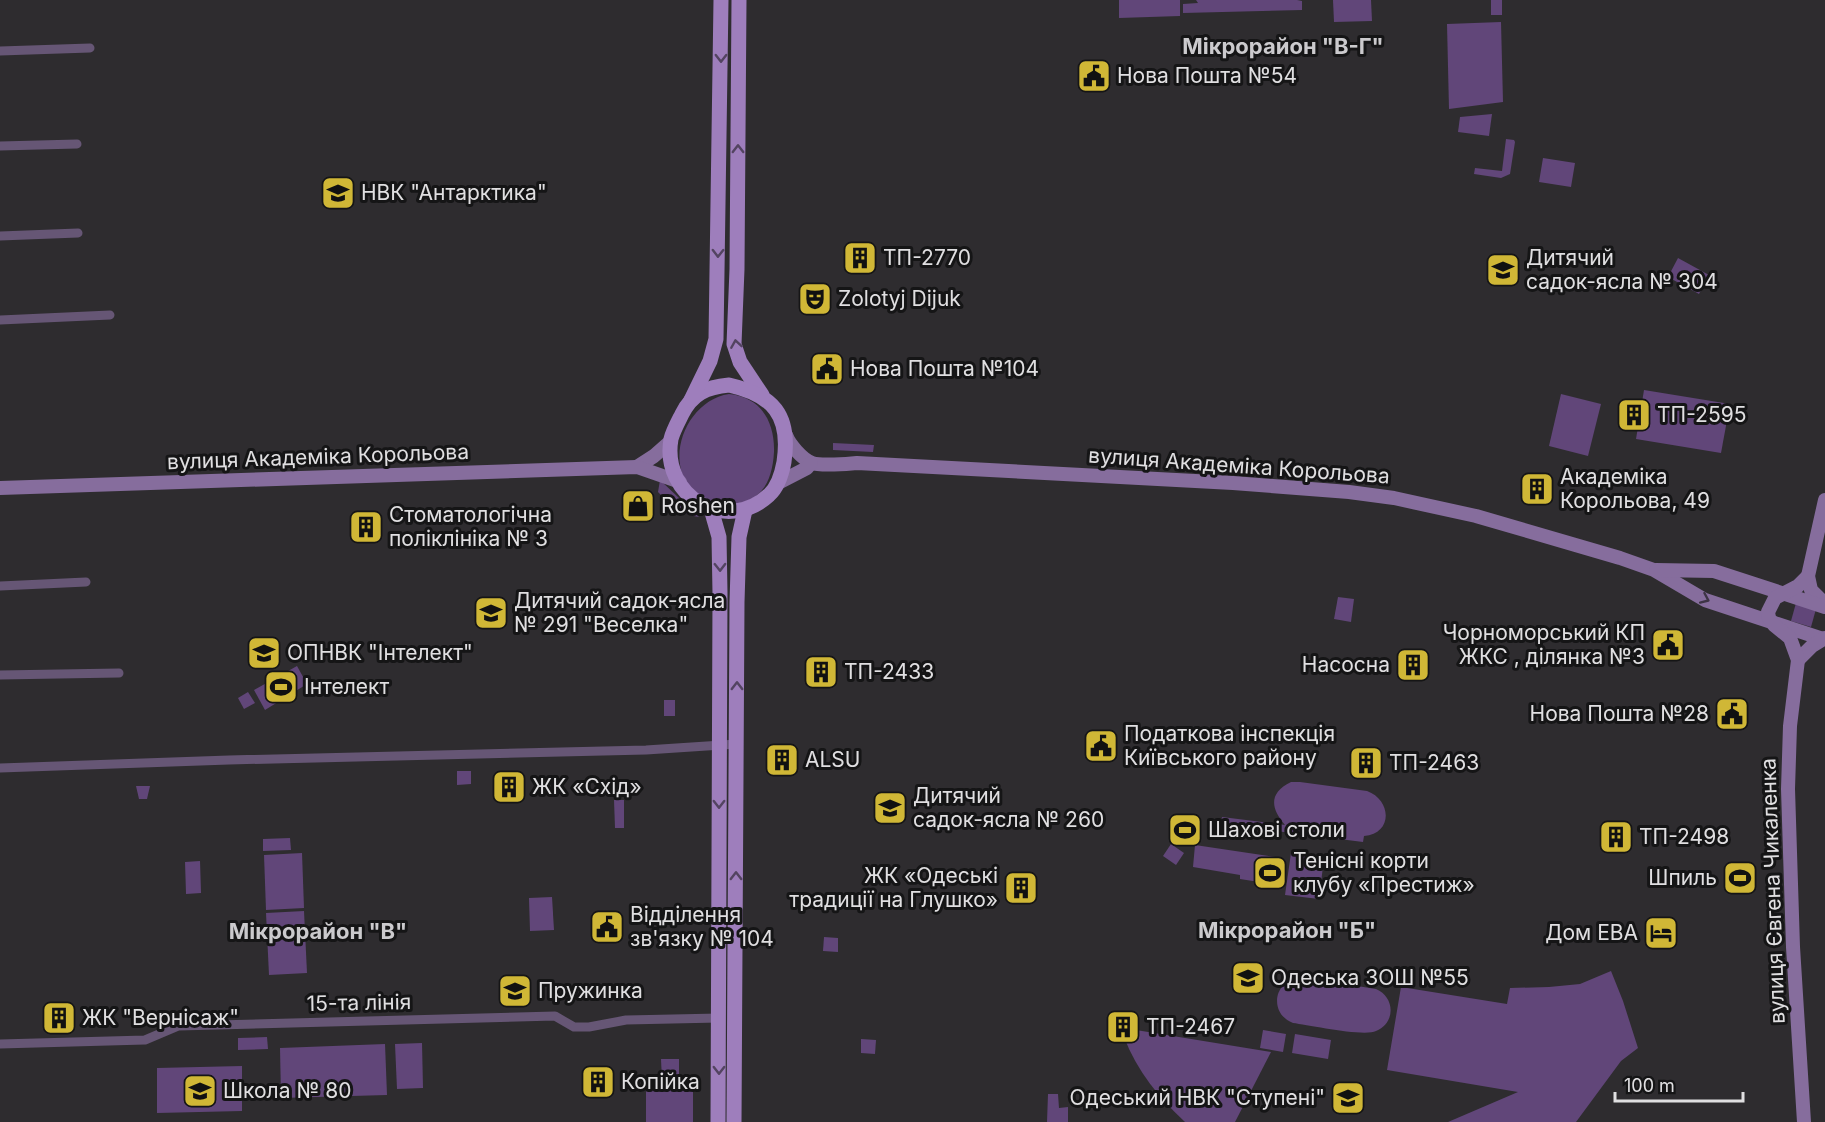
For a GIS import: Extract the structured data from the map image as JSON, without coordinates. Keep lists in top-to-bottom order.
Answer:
{
  "streets": {
    "main road": ["вулиця Академіка Корольова", "вулиця Євгена Чикаленка"],
    "street": ["15-та лінія"]
  },
  "districts": ["Мікрорайон \"В-Г\"", "Мікрорайон \"Б\"", "Мікрорайон \"В\""],
  "places": {
    "public building": [
      "Нова Пошта №54",
      "Нова Пошта №104",
      "Чорноморський КП ЖКС , ділянка №3",
      "Нова Пошта №28",
      "Податкова інспекція Київського району",
      "Відділення зв'язку № 104"
    ],
    "school or university": [
      "НВК \"Антарктика\"",
      "Дитячий садок-ясла № 304",
      "Дитячий садок-ясла № 291 \"Веселка\"",
      "ОПНВК \"Інтелект\"",
      "Дитячий садок-ясла № 260",
      "Одеська ЗОШ №55",
      "Пружинка",
      "Школа № 80",
      "Одеський НВК \"Ступені\""
    ],
    "building": [
      "ТП-2770",
      "ТП-2595",
      "Академіка Корольова, 49",
      "Стоматологічна поліклініка № 3",
      "Насосна",
      "ТП-2433",
      "ALSU",
      "ТП-2463",
      "ЖК «Схід»",
      "ТП-2498",
      "ЖК «Одеські традиції на Глушко»",
      "ЖК \"Вернісаж\"",
      "ТП-2467",
      "Копійка"
    ],
    "theatre": ["Zolotyj Dijuk"],
    "shop": ["Roshen"],
    "sports": [
      "Інтелект",
      "Шахові столи",
      "Тенісні корти клубу «Престиж»",
      "Шпиль"
    ],
    "hotel": ["Дом ЕВА"]
  },
  "scale_bar": "100 m"
}
